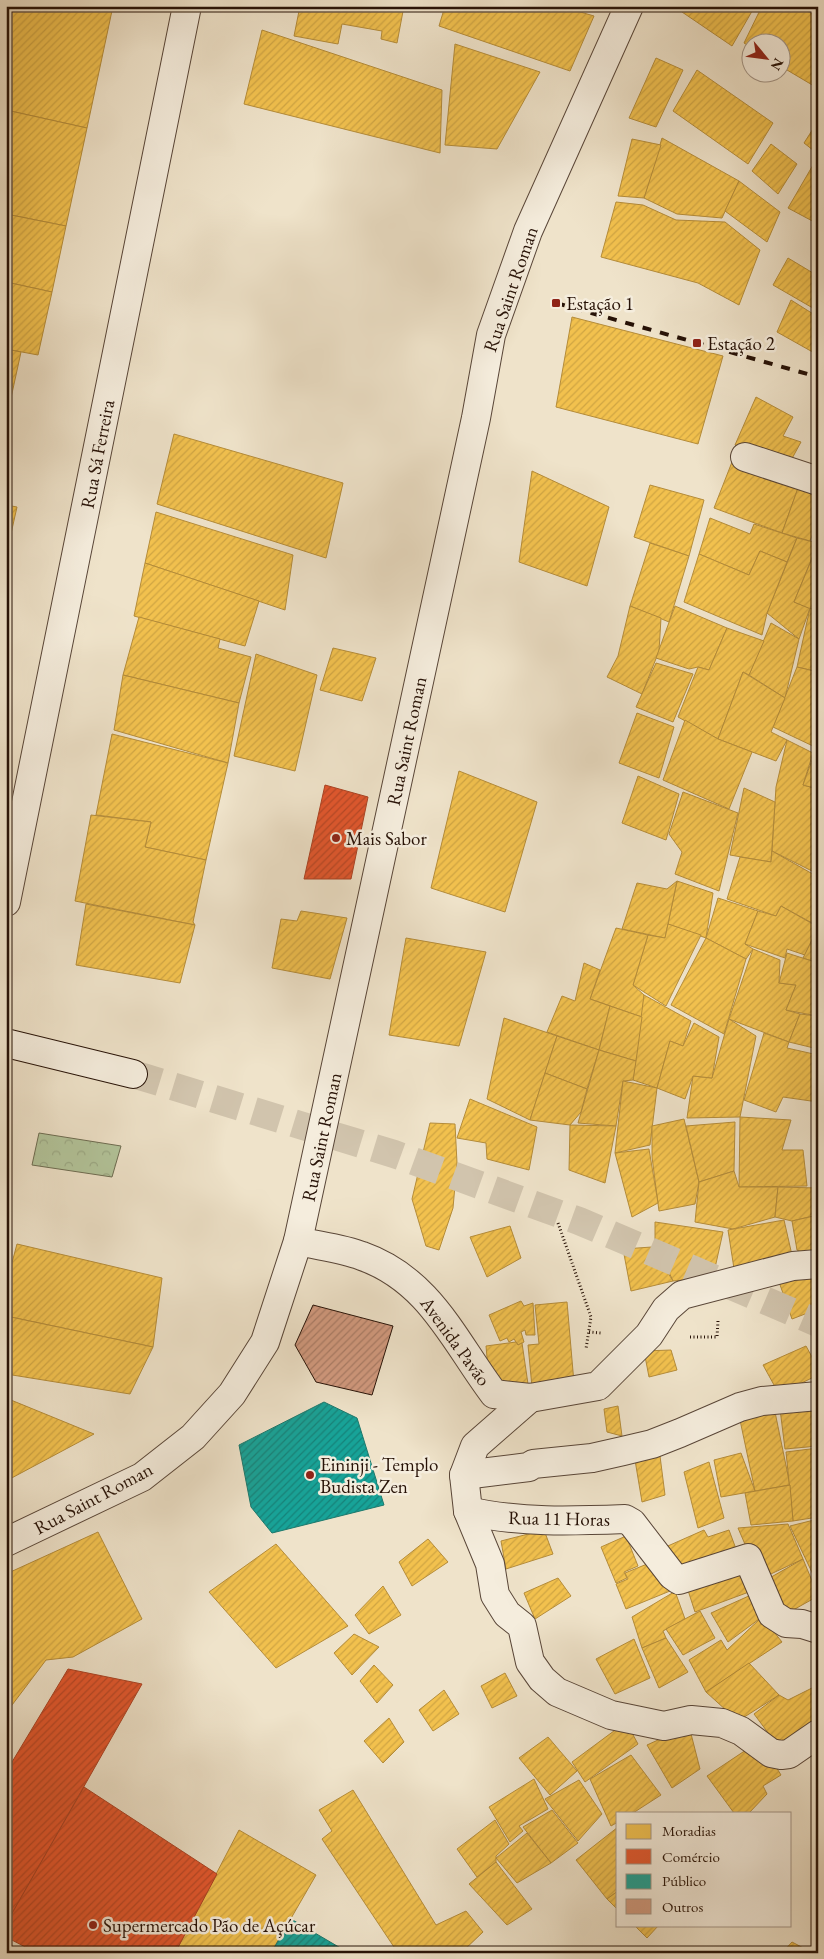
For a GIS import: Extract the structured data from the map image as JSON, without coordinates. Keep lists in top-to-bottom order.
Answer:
{
  "streets": {
    "street": [
      "Rua Saint Roman",
      "Rua Sá Ferreira",
      "Avenida Pavão",
      "Rua 11 Horas"
    ]
  },
  "crossings": [
    ["Rua Saint Roman", "Avenida Pavão"]
  ],
  "places": {
    "transit": ["Estação 1", "Estação 2"],
    "other": ["Mais Sabor", "Eininji - Templo Budista Zen", "Supermercado Pão de Açúcar"]
  },
  "legend": [
    "Moradias",
    "Comércio",
    "Público",
    "Outros"
  ],
  "north": "bottom right"
}
